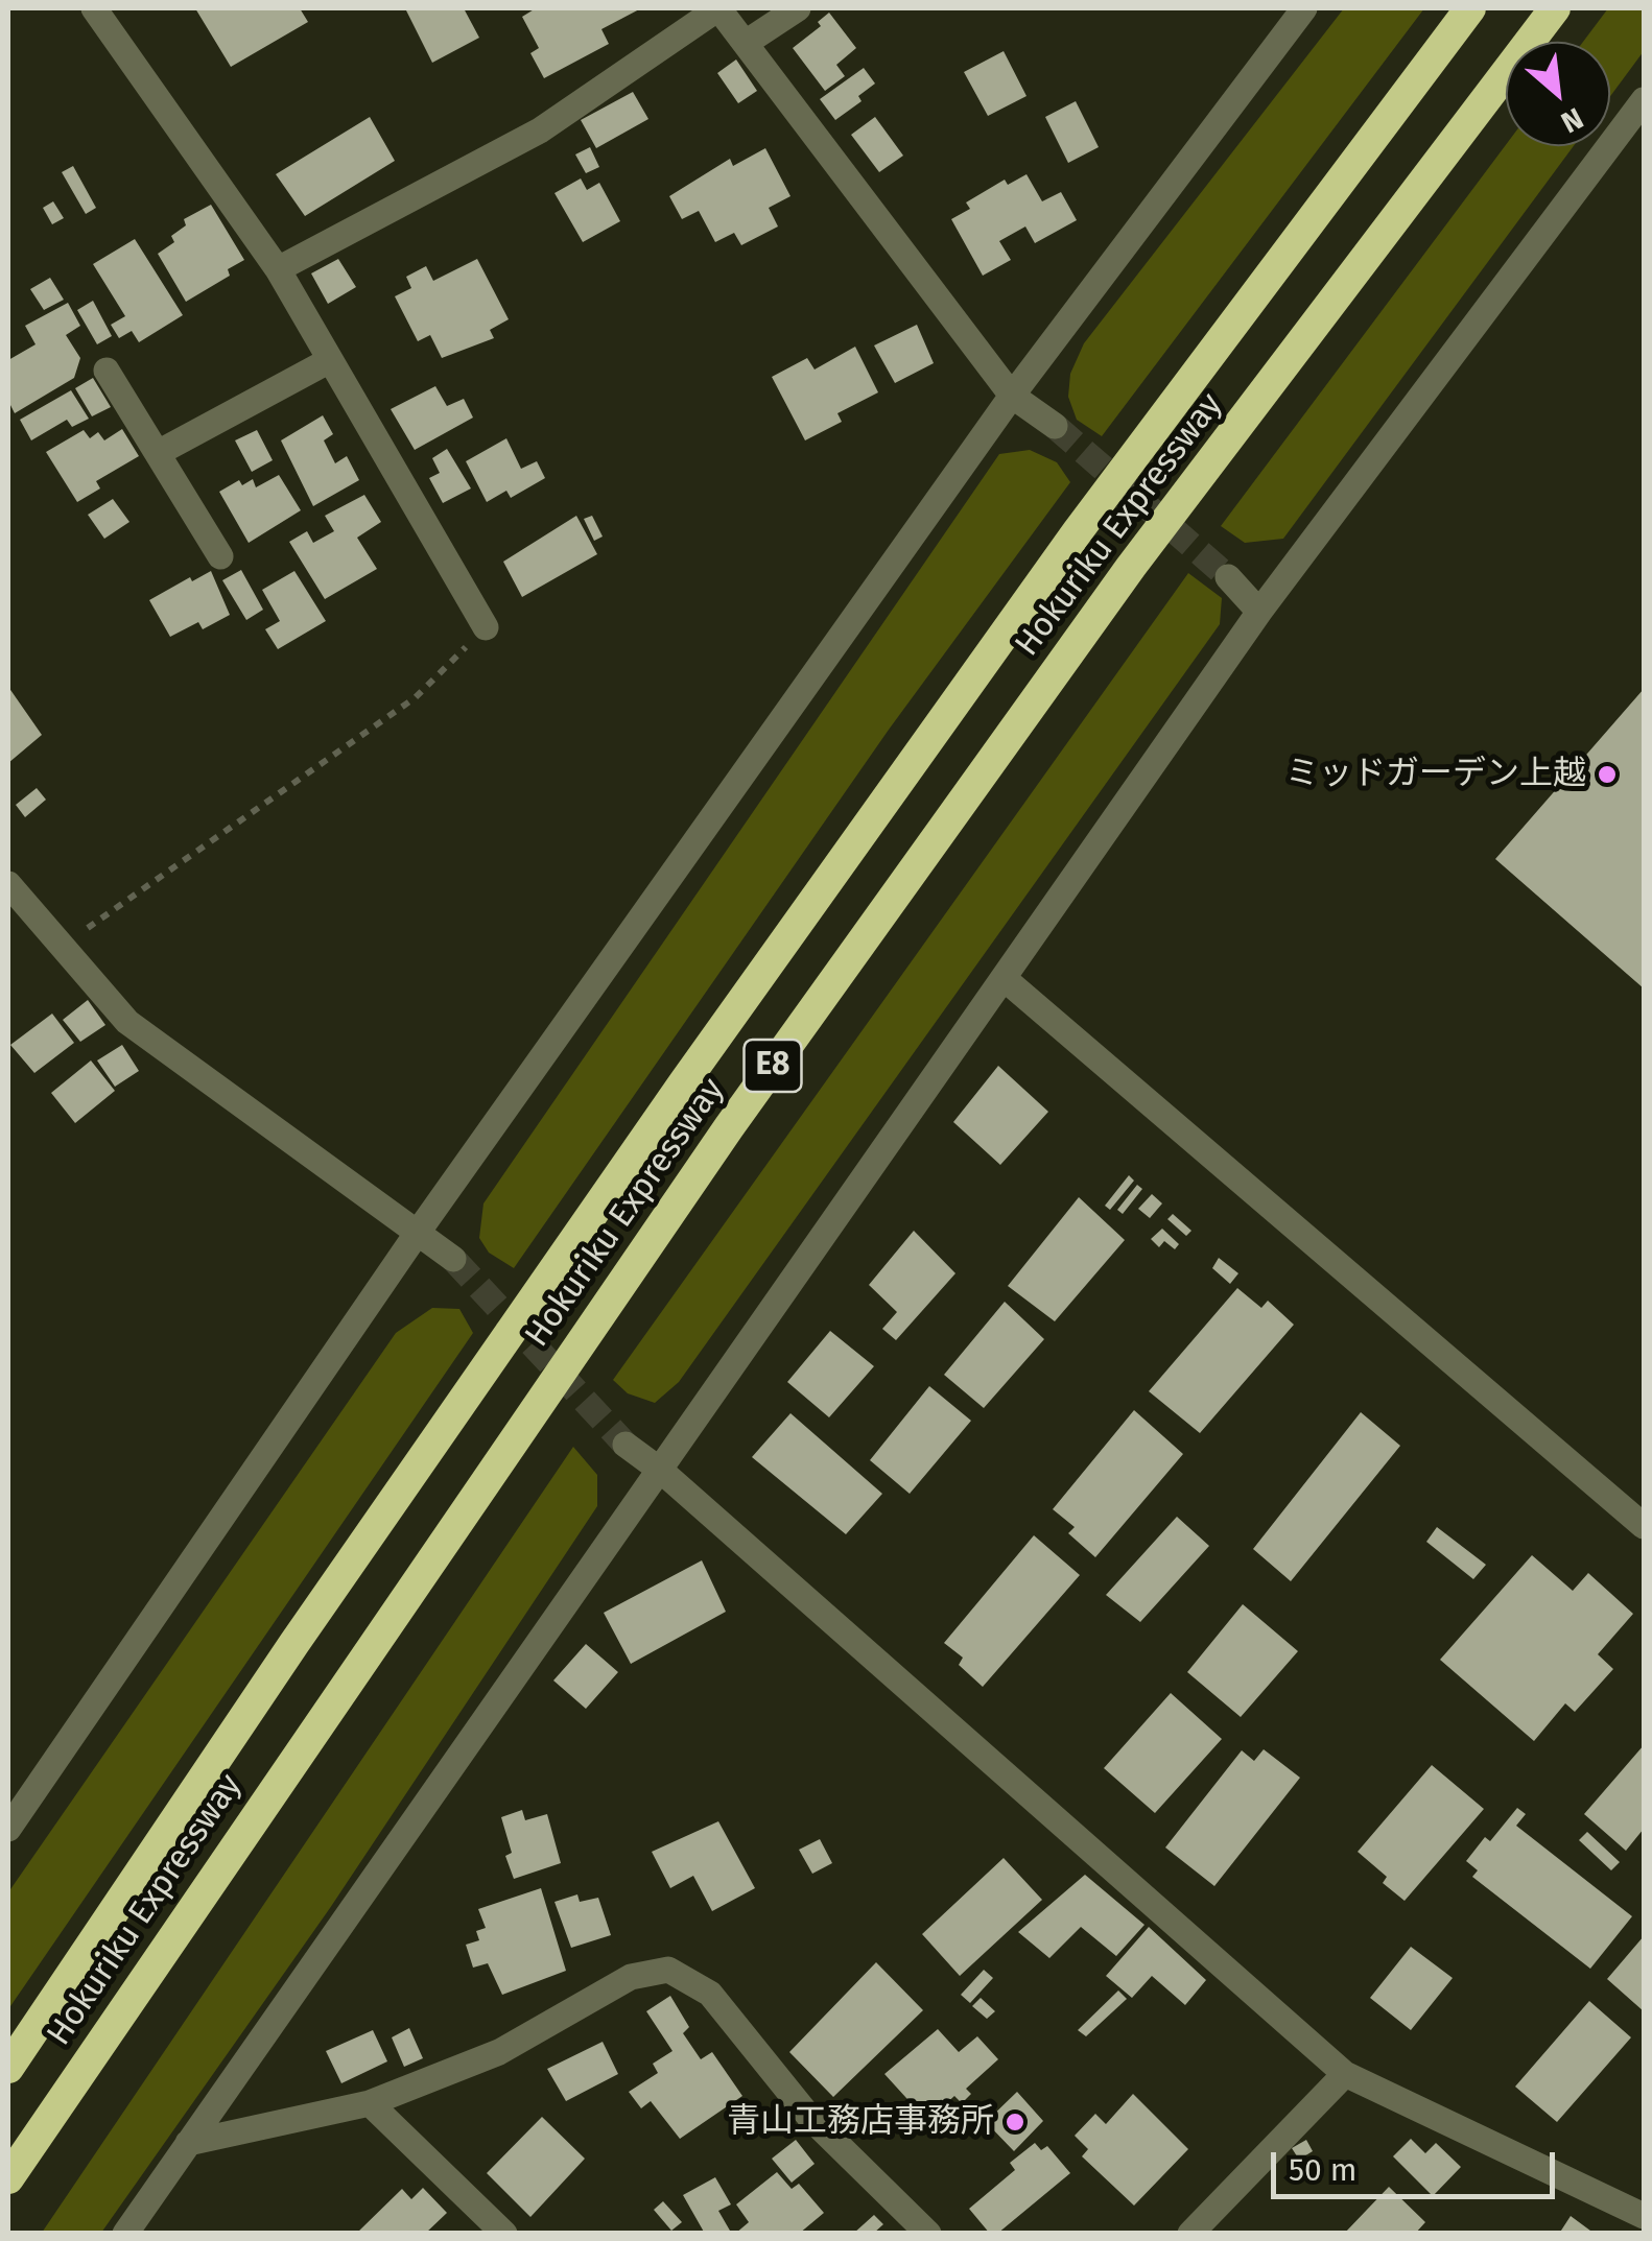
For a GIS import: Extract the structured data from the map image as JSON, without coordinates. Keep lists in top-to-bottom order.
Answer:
{
  "streets": {
    "highway": ["Hokuriku Expressway", "E8"]
  },
  "places": ["ミッドガーデン上越", "青山工務店事務所"],
  "scale_bar": "50 m",
  "north": "bottom right"
}
